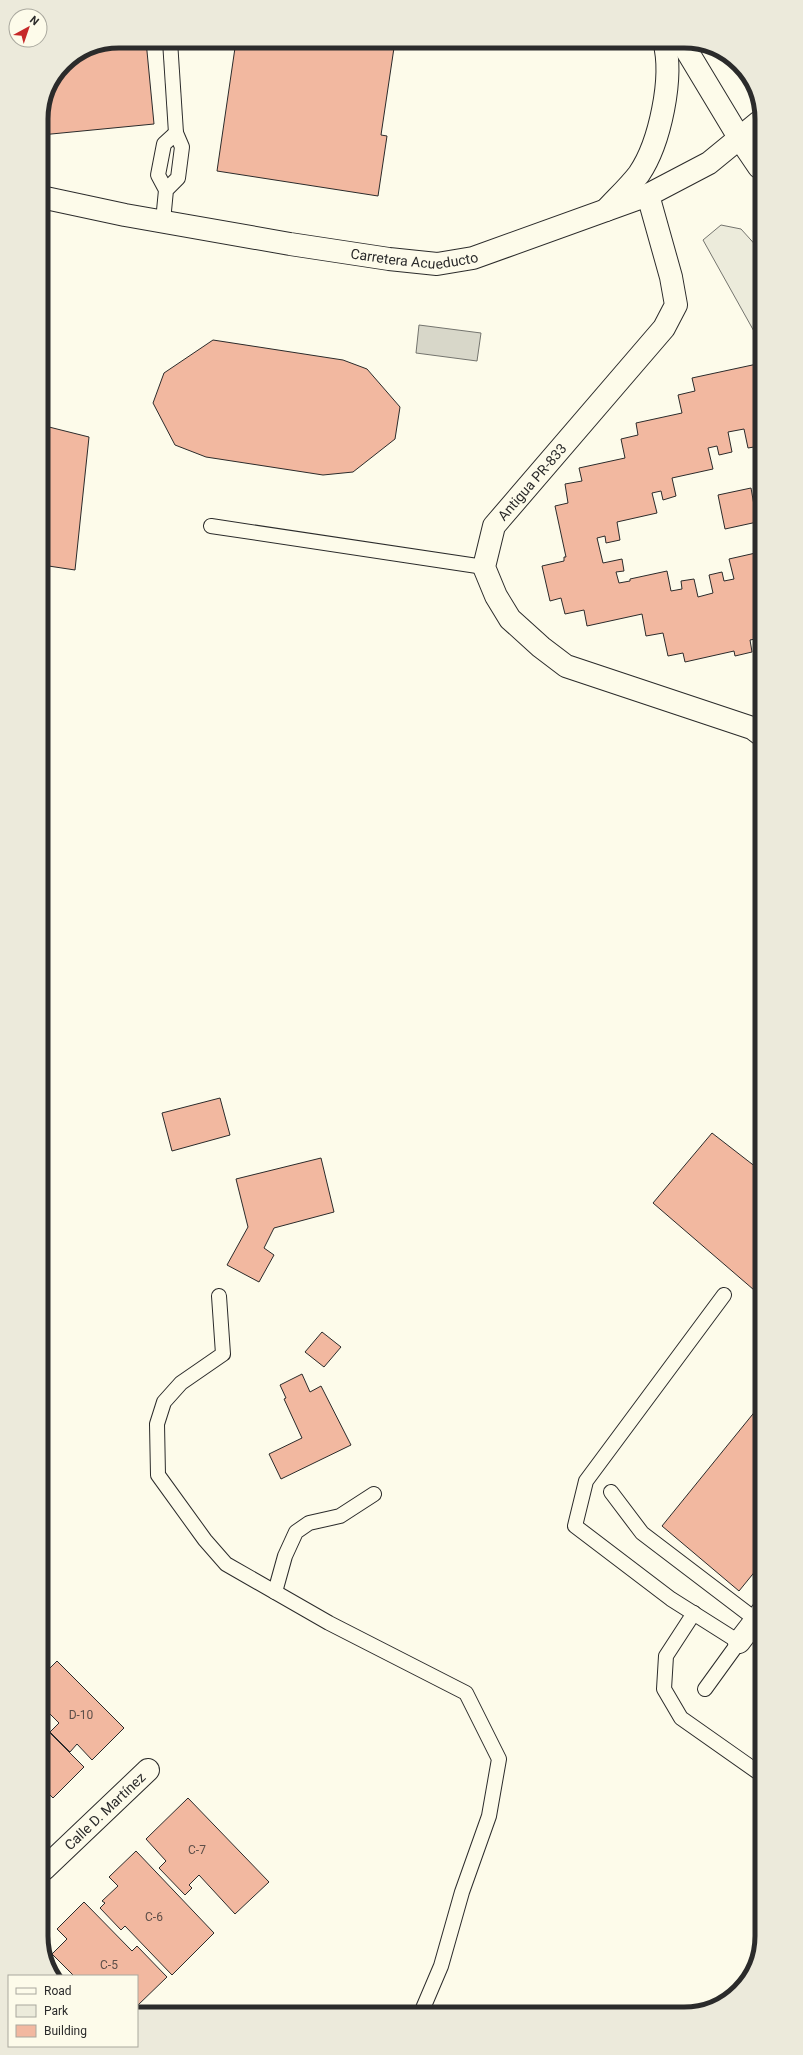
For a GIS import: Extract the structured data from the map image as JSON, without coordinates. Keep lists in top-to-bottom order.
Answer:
{
  "streets": {
    "main road": ["Carretera Acueducto", "Antigua PR-833", "Calle D. Martínez"]
  },
  "crossings": [
    ["Carretera Acueducto", "Antigua PR-833"]
  ],
  "house_numbers": [
    "D-10",
    "C-7",
    "C-6",
    "C-5"
  ],
  "legend": ["Road", "Park", "Building"],
  "north": "top right"
}
